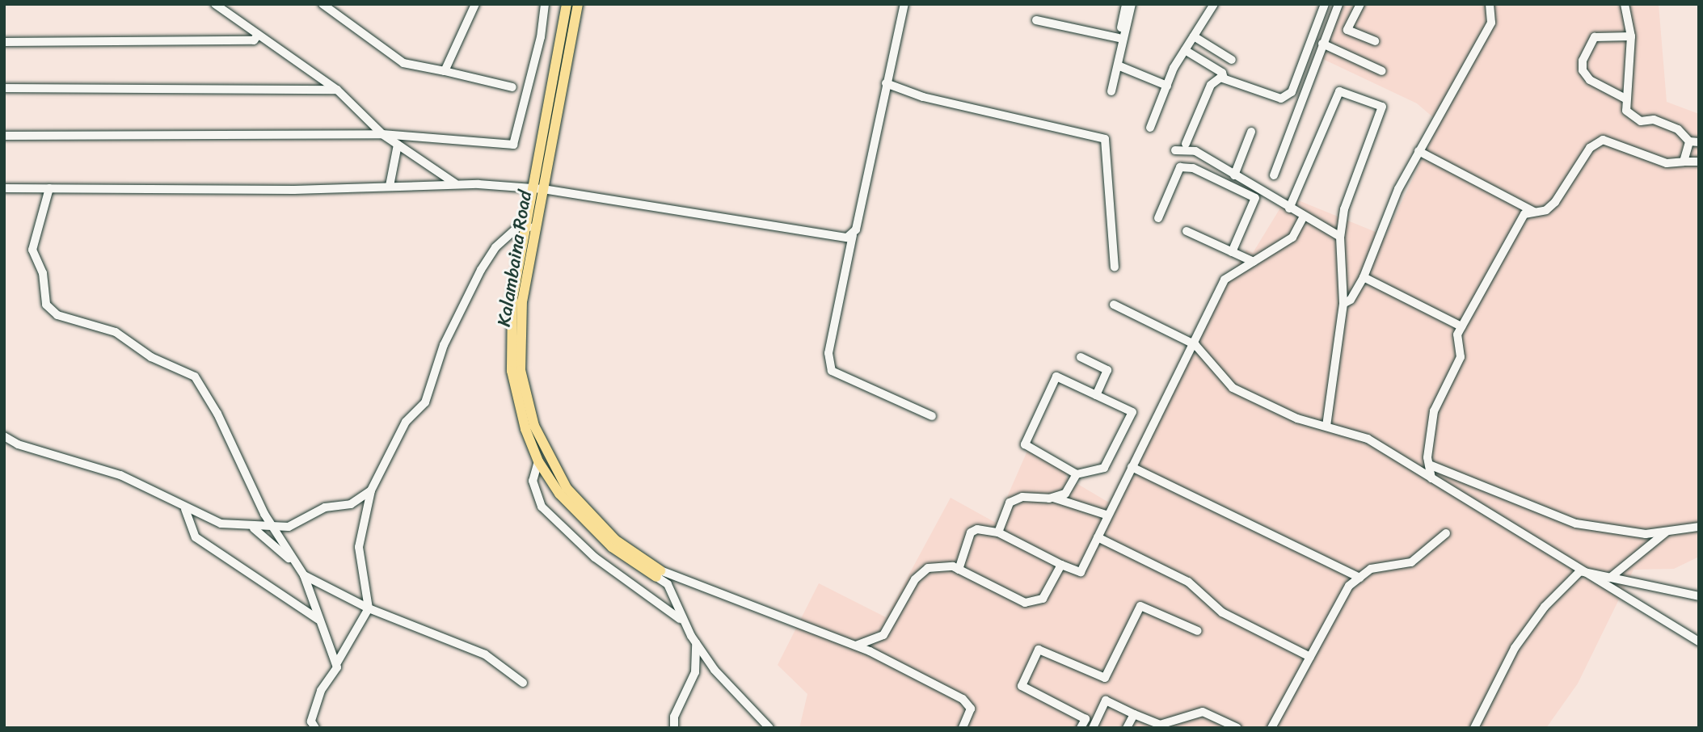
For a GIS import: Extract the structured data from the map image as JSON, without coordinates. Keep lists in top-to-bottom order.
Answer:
{
  "streets": {
    "main road": ["Kalambaina Road"]
  }
}
